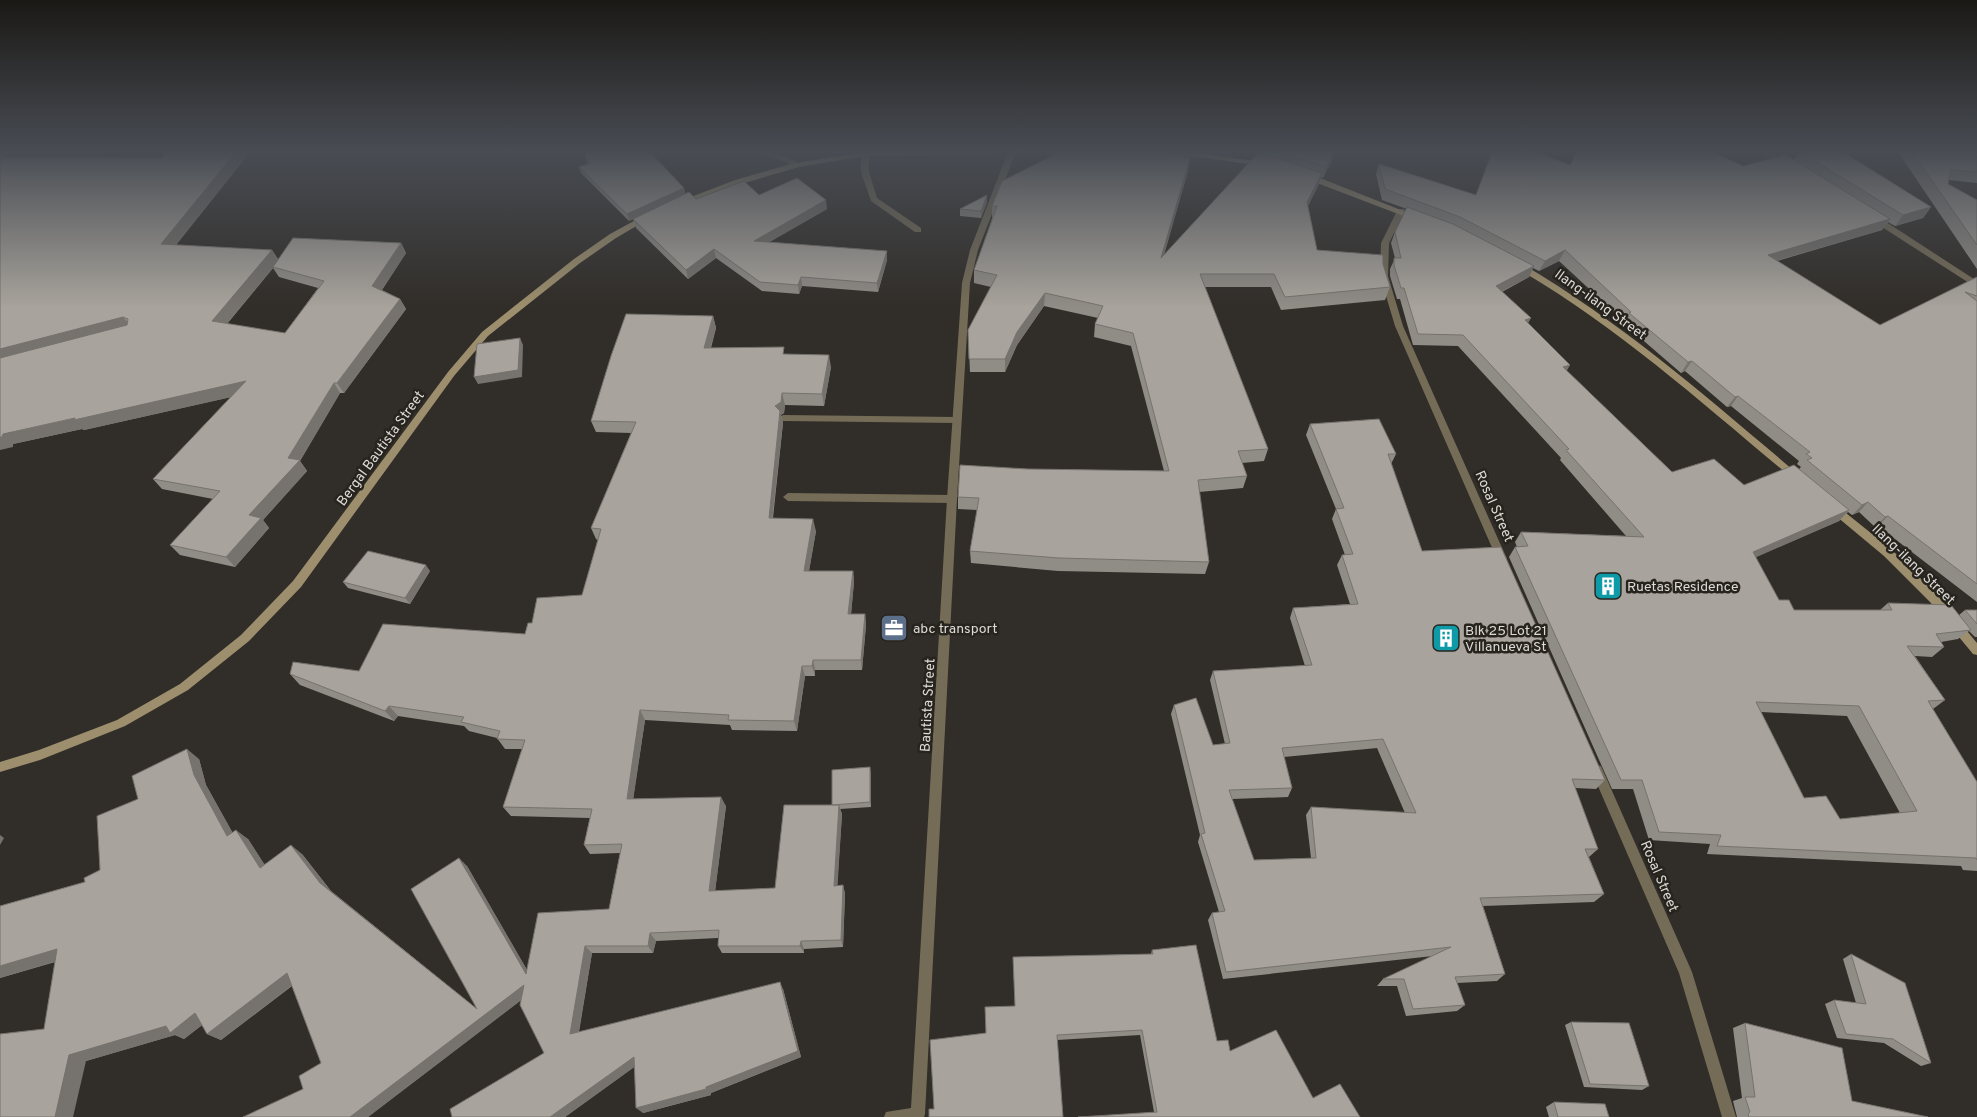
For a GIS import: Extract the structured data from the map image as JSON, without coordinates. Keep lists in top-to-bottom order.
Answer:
{
  "streets": {
    "street": [
      "Ilang-ilang Street",
      "Bergal Bautista Street",
      "Rosal Street",
      "Bautista Street"
    ]
  },
  "places": {
    "building": ["Ruetas Residence", "Blk 25 Lot 21 Villanueva St"],
    "office": ["abc transport"]
  }
}
